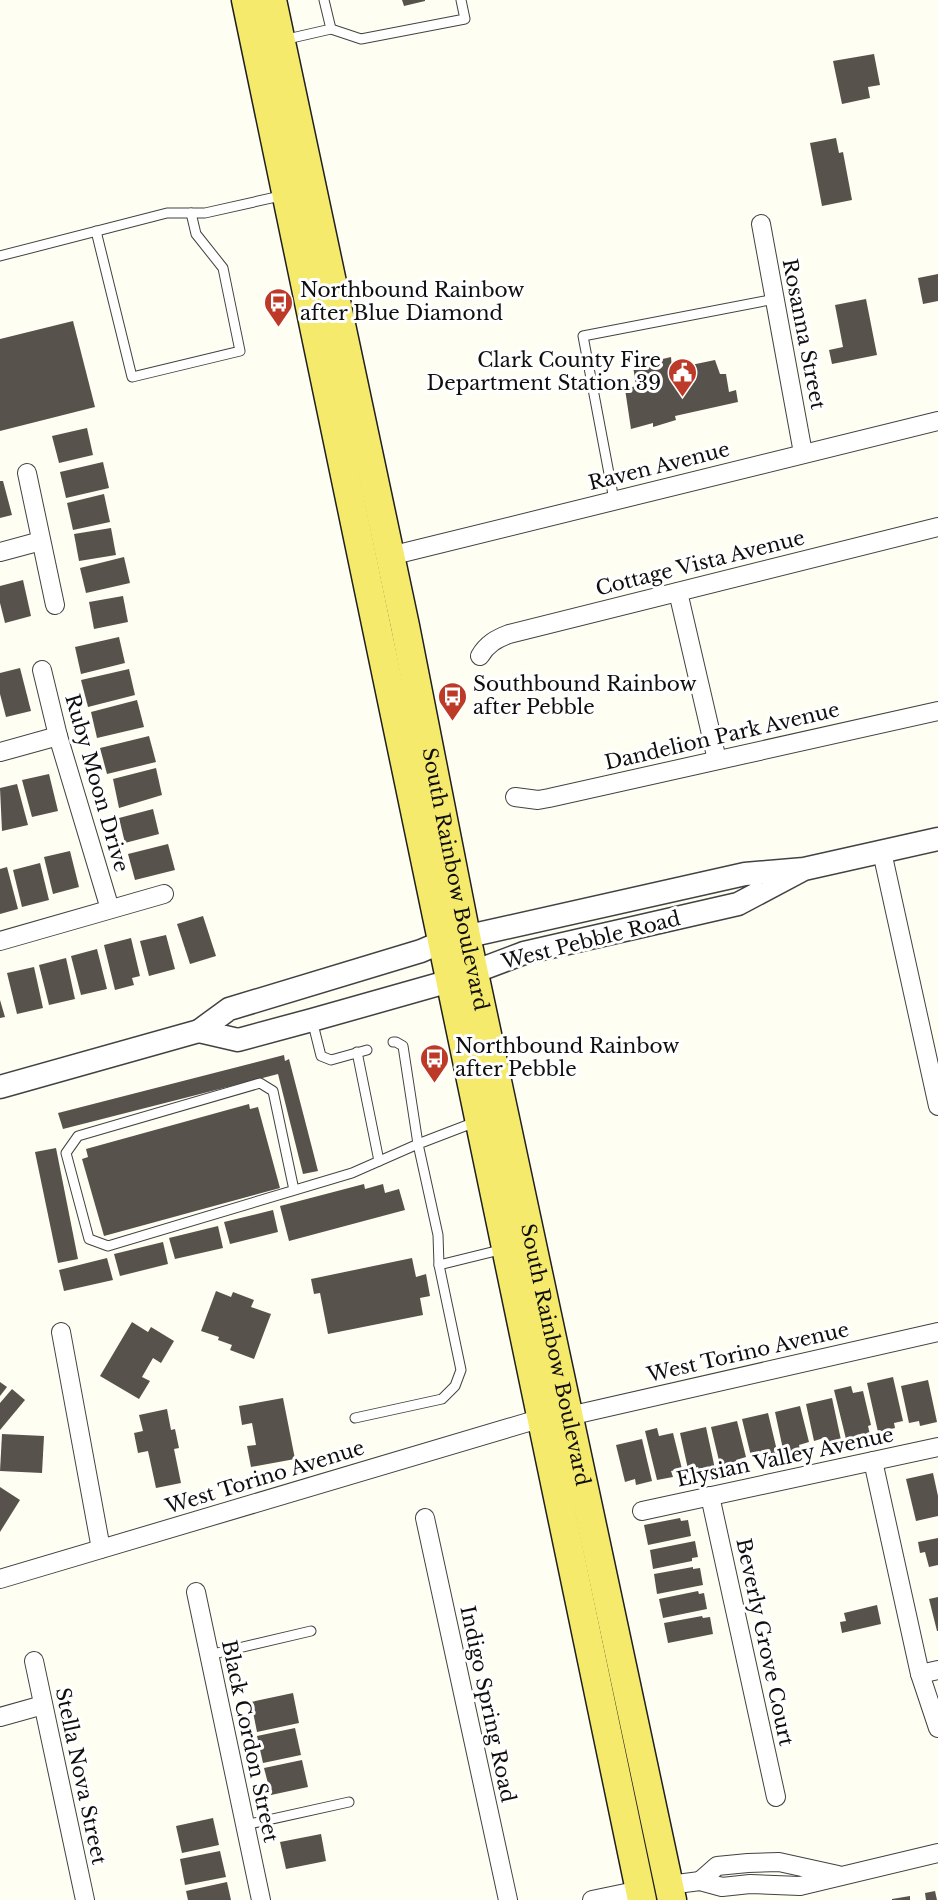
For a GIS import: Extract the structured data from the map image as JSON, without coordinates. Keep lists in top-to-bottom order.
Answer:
{
  "streets": {
    "main road": ["South Rainbow Boulevard"],
    "street": [
      "Rosanna Street",
      "Raven Avenue",
      "Cottage Vista Avenue",
      "Dandelion Park Avenue",
      "Ruby Moon Drive",
      "West Pebble Road",
      "West Torino Avenue",
      "Elysian Valley Avenue",
      "Beverly Grove Court",
      "Indigo Spring Road",
      "Black Cordon Street",
      "Stella Nova Street"
    ]
  },
  "crossings": [
    ["Rosanna Street", "Raven Avenue"],
    ["Raven Avenue", "South Rainbow Boulevard"],
    ["South Rainbow Boulevard", "West Pebble Road"],
    ["South Rainbow Boulevard", "West Torino Avenue"],
    ["Elysian Valley Avenue", "Beverly Grove Court"]
  ],
  "places": {
    "bus stop": ["Northbound Rainbow after Blue Diamond", "Southbound Rainbow after Pebble", "Northbound Rainbow after Pebble"],
    "public building": ["Clark County Fire Department Station 39"]
  }
}
